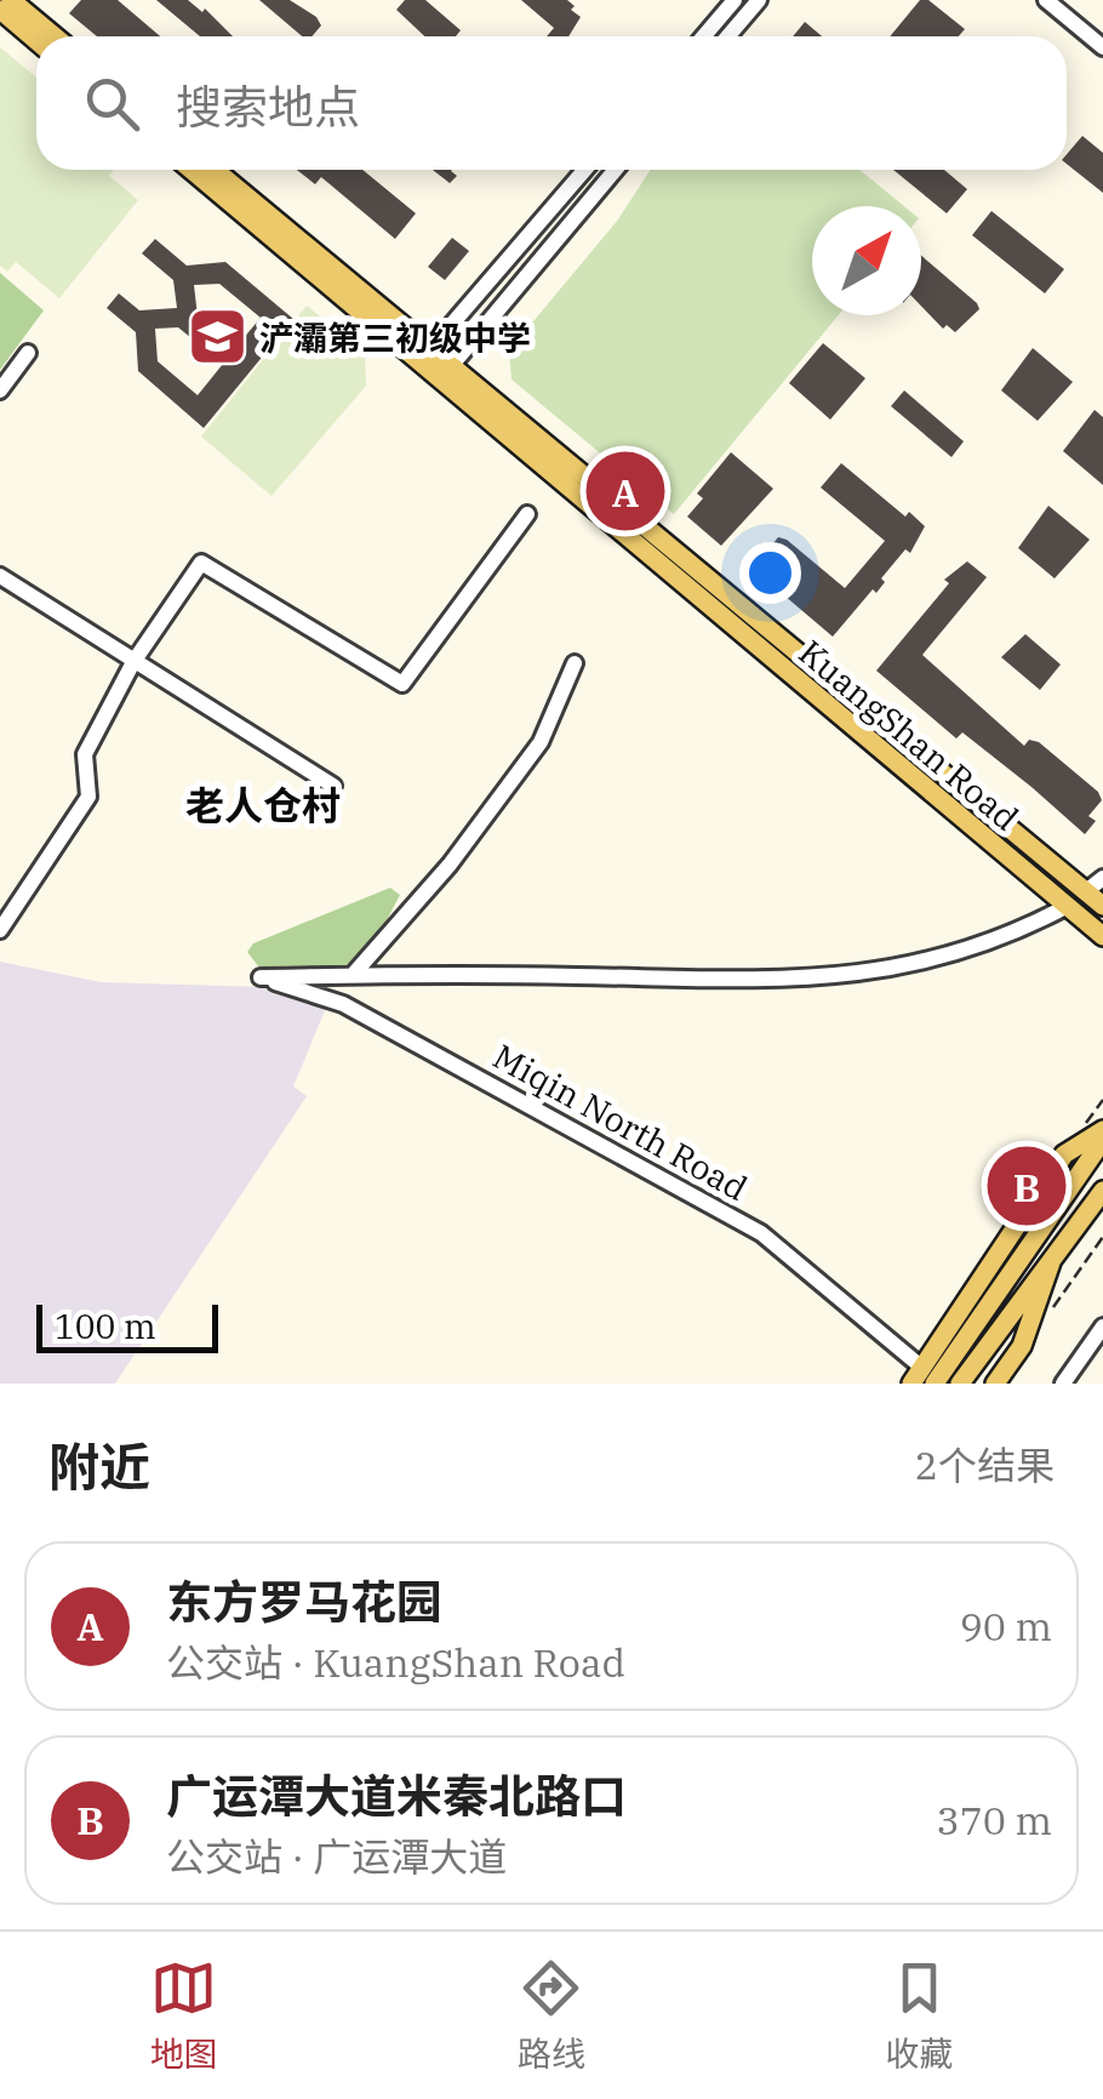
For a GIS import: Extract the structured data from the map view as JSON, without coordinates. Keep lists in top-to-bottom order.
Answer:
{
  "streets": {
    "main road": ["KuangShan Road"],
    "street": ["Miqin North Road"]
  },
  "districts": ["老人仓村"],
  "places": {
    "school or university": ["浐灞第三初级中学"]
  },
  "scale_bar": "100 m",
  "north": "top right",
  "page": {
    "search": "搜索地点",
    "pins": ["A", "B"],
    "scale": "100 m",
    "heading": ["附近", "2个结果"],
    "list": [
      {
        "mark": "A",
        "name": "东方罗马花园",
        "note": "公交站 · KuangShan Road",
        "value": "90 m"
      },
      {
        "mark": "B",
        "name": "广运潭大道米秦北路口",
        "note": "公交站 · 广运潭大道",
        "value": "370 m"
      }
    ],
    "nav": ["地图", "路线", "收藏"]
  }
}
